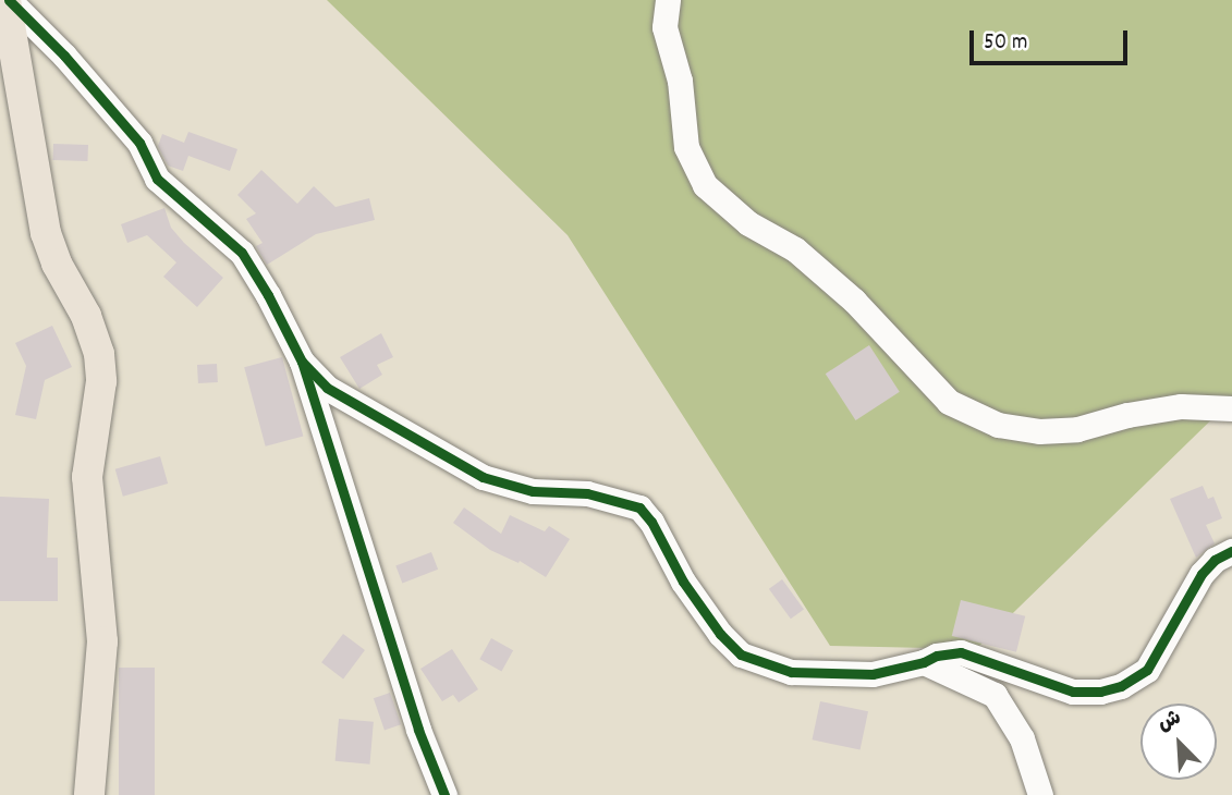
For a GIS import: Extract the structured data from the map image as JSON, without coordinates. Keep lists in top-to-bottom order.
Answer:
{
  "scale_bar": "50 m",
  "north": "top left"
}
